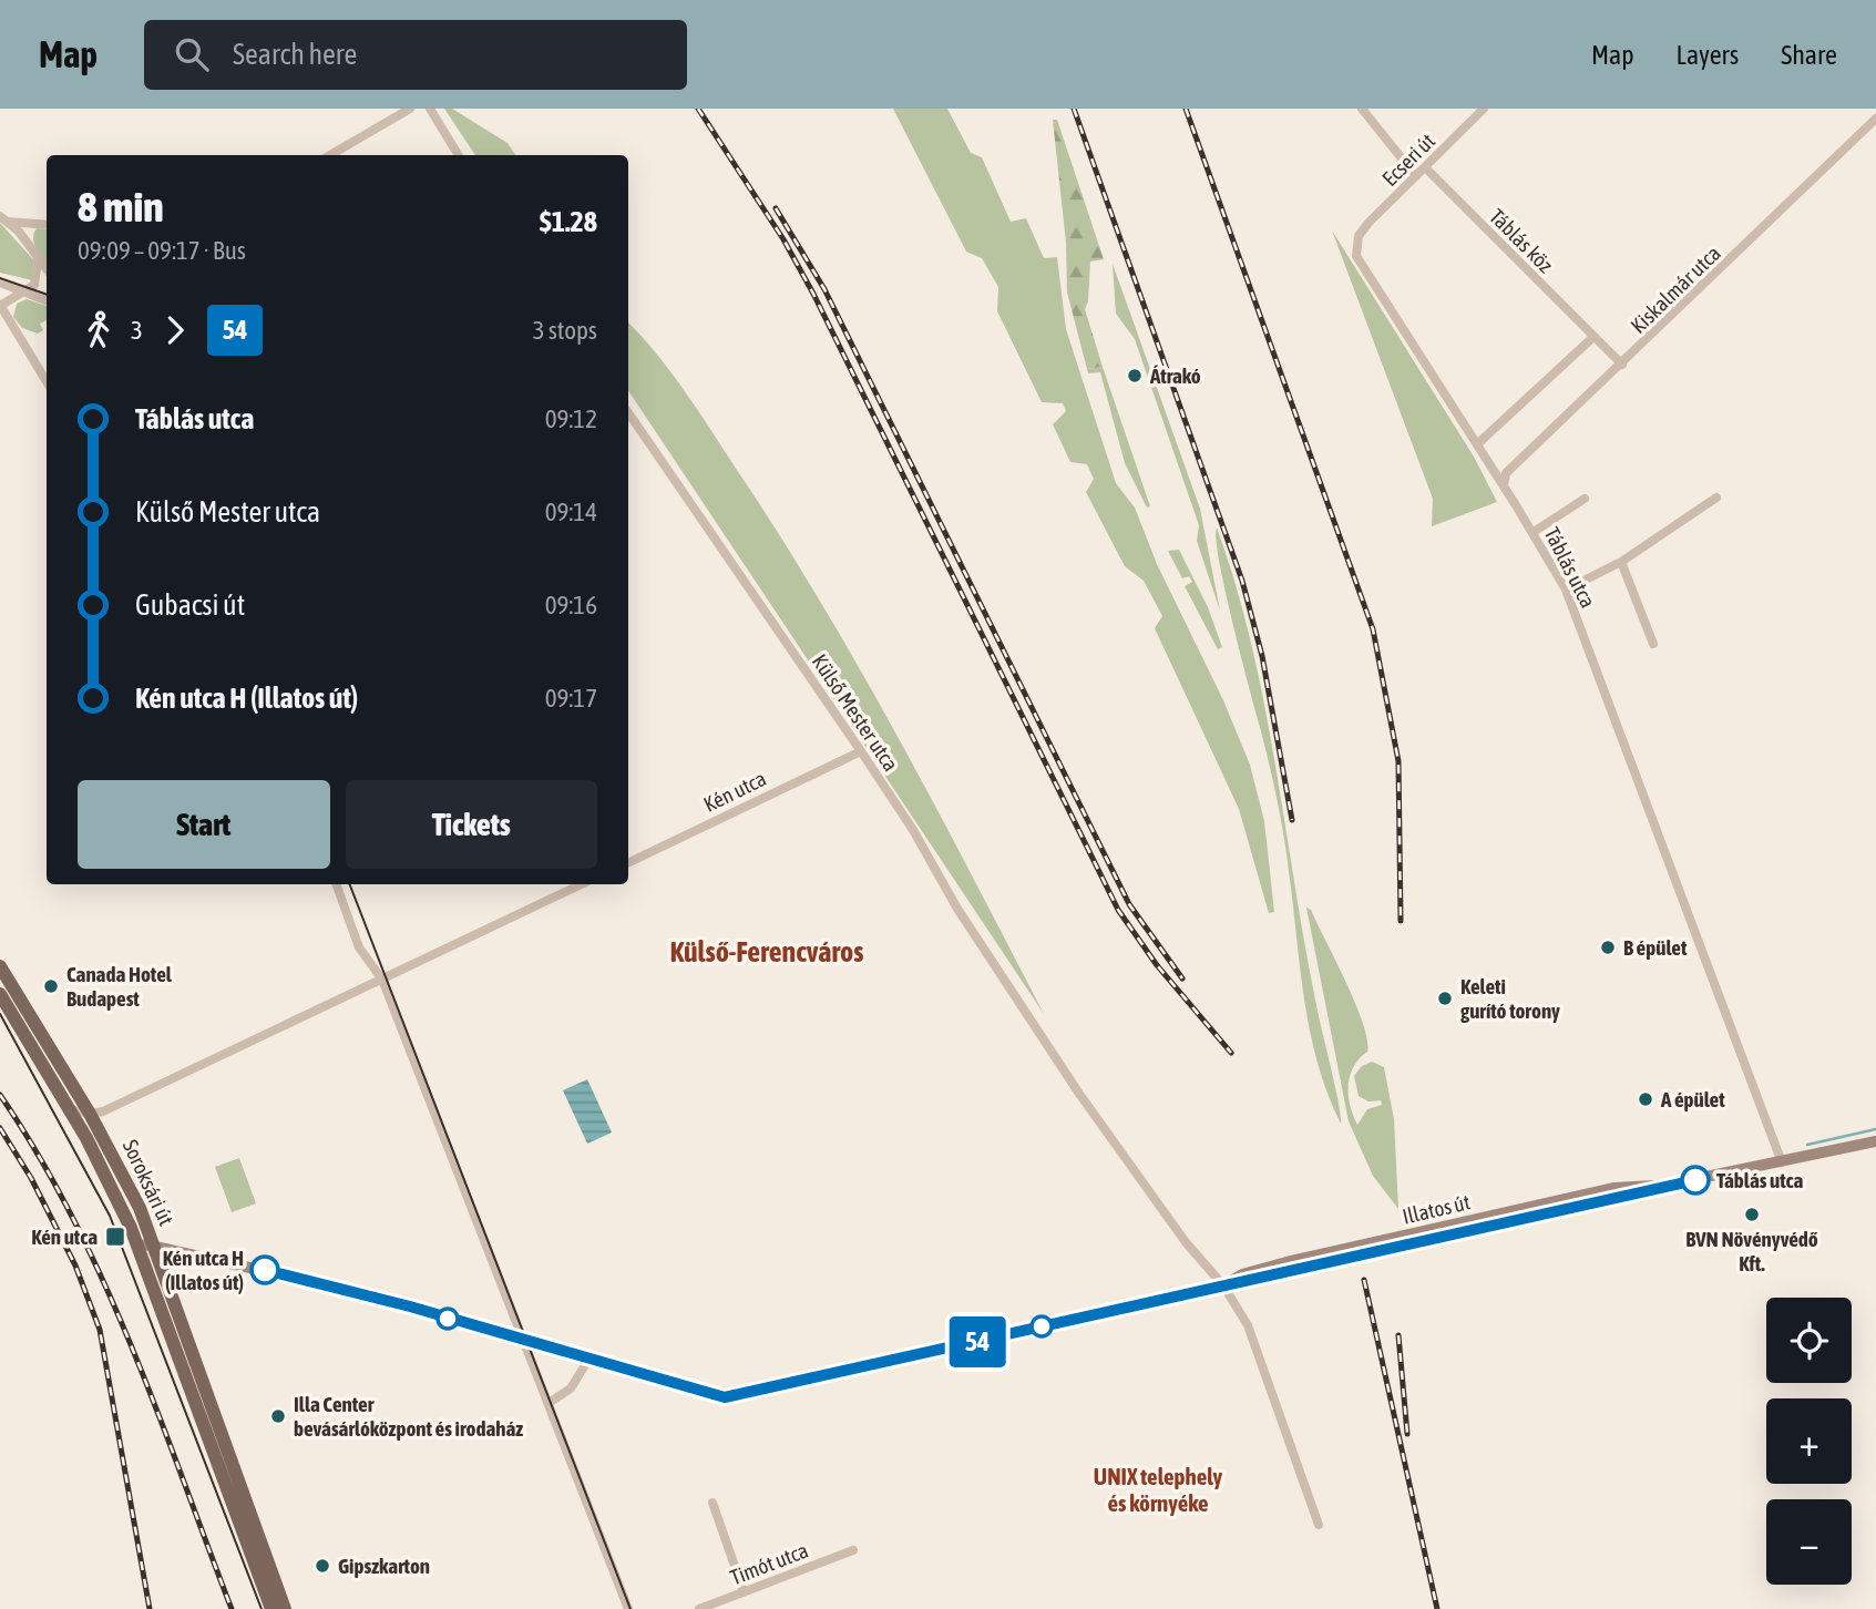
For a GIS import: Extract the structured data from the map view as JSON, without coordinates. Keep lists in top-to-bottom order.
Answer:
{
  "streets": {
    "main road": ["Soroksári út"],
    "street": [
      "Ecseri út",
      "Táblás köz",
      "Kiskalmár utca",
      "Táblás utca",
      "Külső Mester utca",
      "Kén utca",
      "Illatos út",
      "Timót utca"
    ]
  },
  "crossings": [
    ["Ecseri út", "Táblás köz"],
    ["Ecseri út", "Táblás utca"],
    ["Táblás köz", "Kiskalmár utca"],
    ["Kiskalmár utca", "Táblás utca"],
    ["Táblás utca", "Illatos út"],
    ["Külső Mester utca", "Kén utca"],
    ["Külső Mester utca", "Illatos út"],
    ["Soroksári út", "Illatos út"]
  ],
  "districts": ["Külső-Ferencváros", "UNIX telephely és környéke"],
  "places": {
    "other": [
      "Átrakó",
      "B épület",
      "Canada Hotel Budapest",
      "Keleti gurító torony",
      "A épület",
      "Táblás utca",
      "BVN Növényvédő Kft.",
      "Kén utca H (Illatos út)",
      "Illa Center bevásárlóközpont és irodaház",
      "Gipszkarton"
    ],
    "transit": ["Kén utca"]
  },
  "lines": ["bus line 54"],
  "page": {
    "header": "Map",
    "search": "Search here",
    "nav": ["Map", "Layers", "Share"],
    "on_map": "54",
    "heading": ["8 min", "09:09 – 09:17 · Bus", "$1.28"],
    "legs": ["3", "54", "3 stops"],
    "list": [
      {
        "name": "Táblás utca",
        "value": "09:12"
      },
      {
        "name": "Külső Mester utca",
        "value": "09:14"
      },
      {
        "name": "Gubacsi út",
        "value": "09:16"
      },
      {
        "name": "Kén utca H (Illatos út)",
        "value": "09:17"
      }
    ],
    "buttons": ["Start", "Tickets"],
    "map_buttons": ["+", "−"]
  }
}
